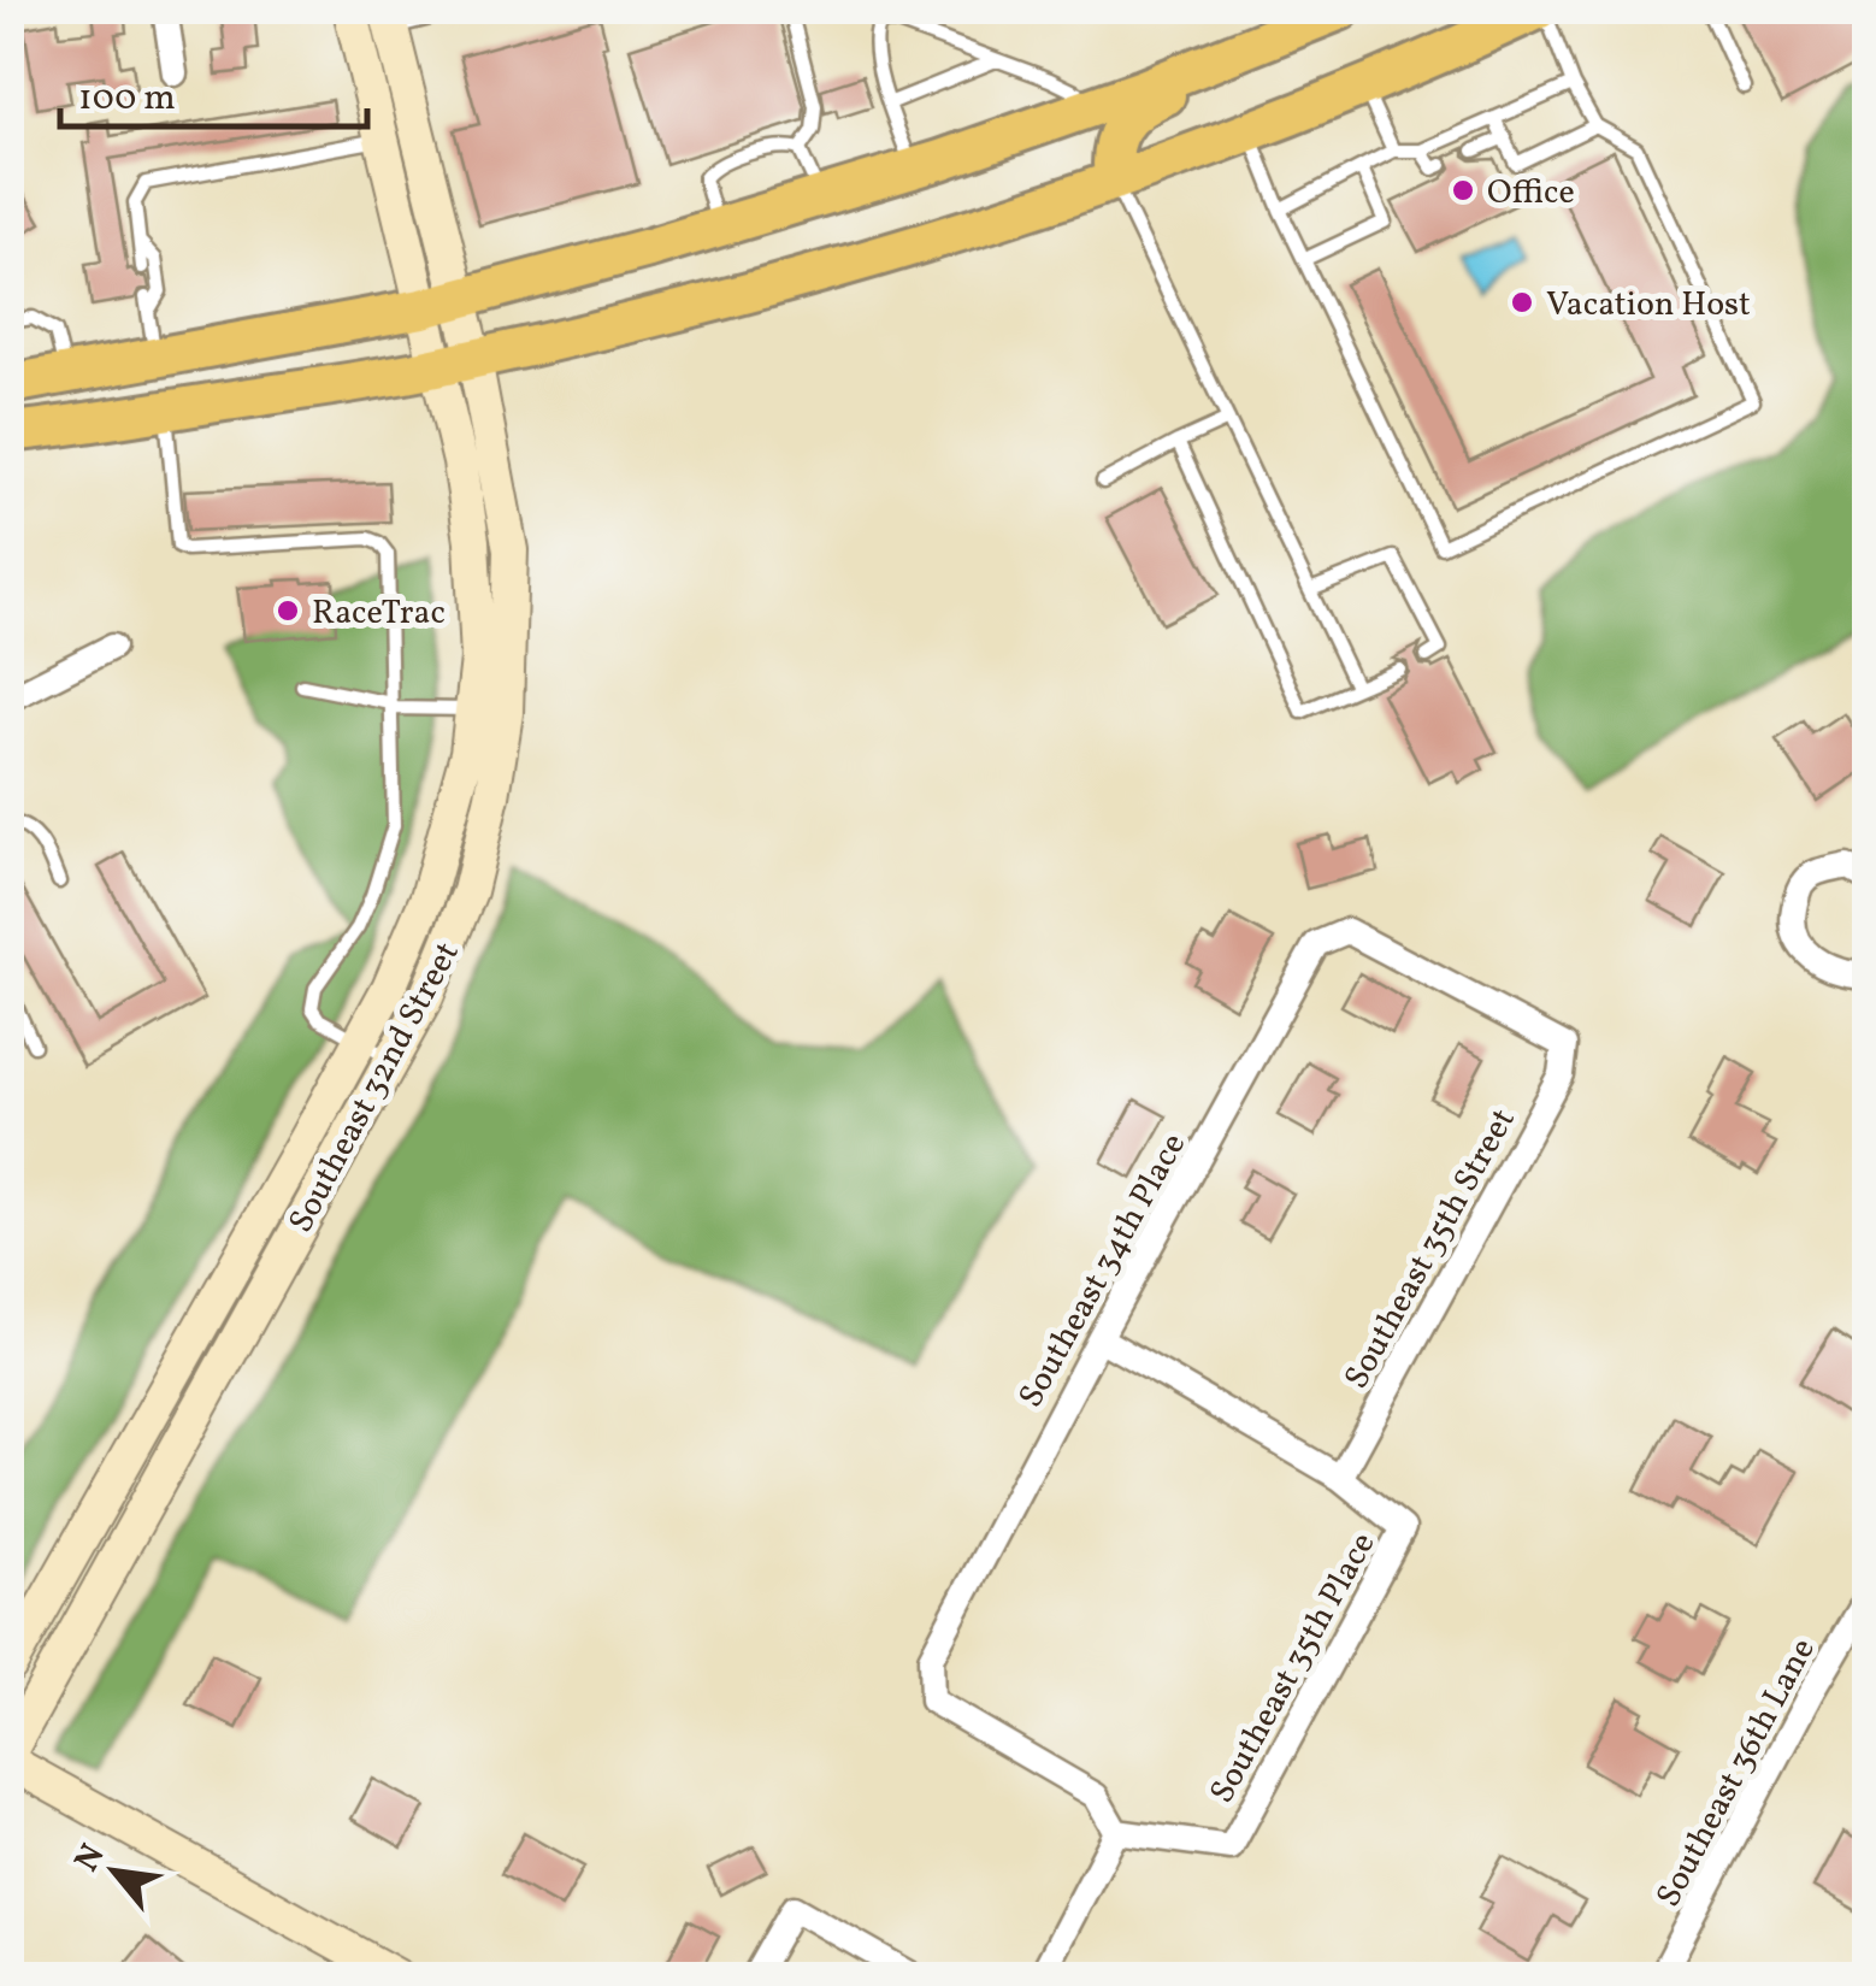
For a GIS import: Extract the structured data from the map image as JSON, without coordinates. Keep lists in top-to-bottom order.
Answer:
{
  "streets": {
    "main road": ["Southeast 32nd Street"],
    "street": [
      "Southeast 35th Street",
      "Southeast 34th Place",
      "Southeast 35th Place",
      "Southeast 36th Lane"
    ]
  },
  "crossings": [
    ["Southeast 35th Street", "Southeast 34th Place"],
    ["Southeast 35th Street", "Southeast 35th Place"],
    ["Southeast 34th Place", "Southeast 35th Place"]
  ],
  "places": ["Office", "Vacation Host", "RaceTrac"],
  "scale_bar": "100 m",
  "north": "top left"
}
